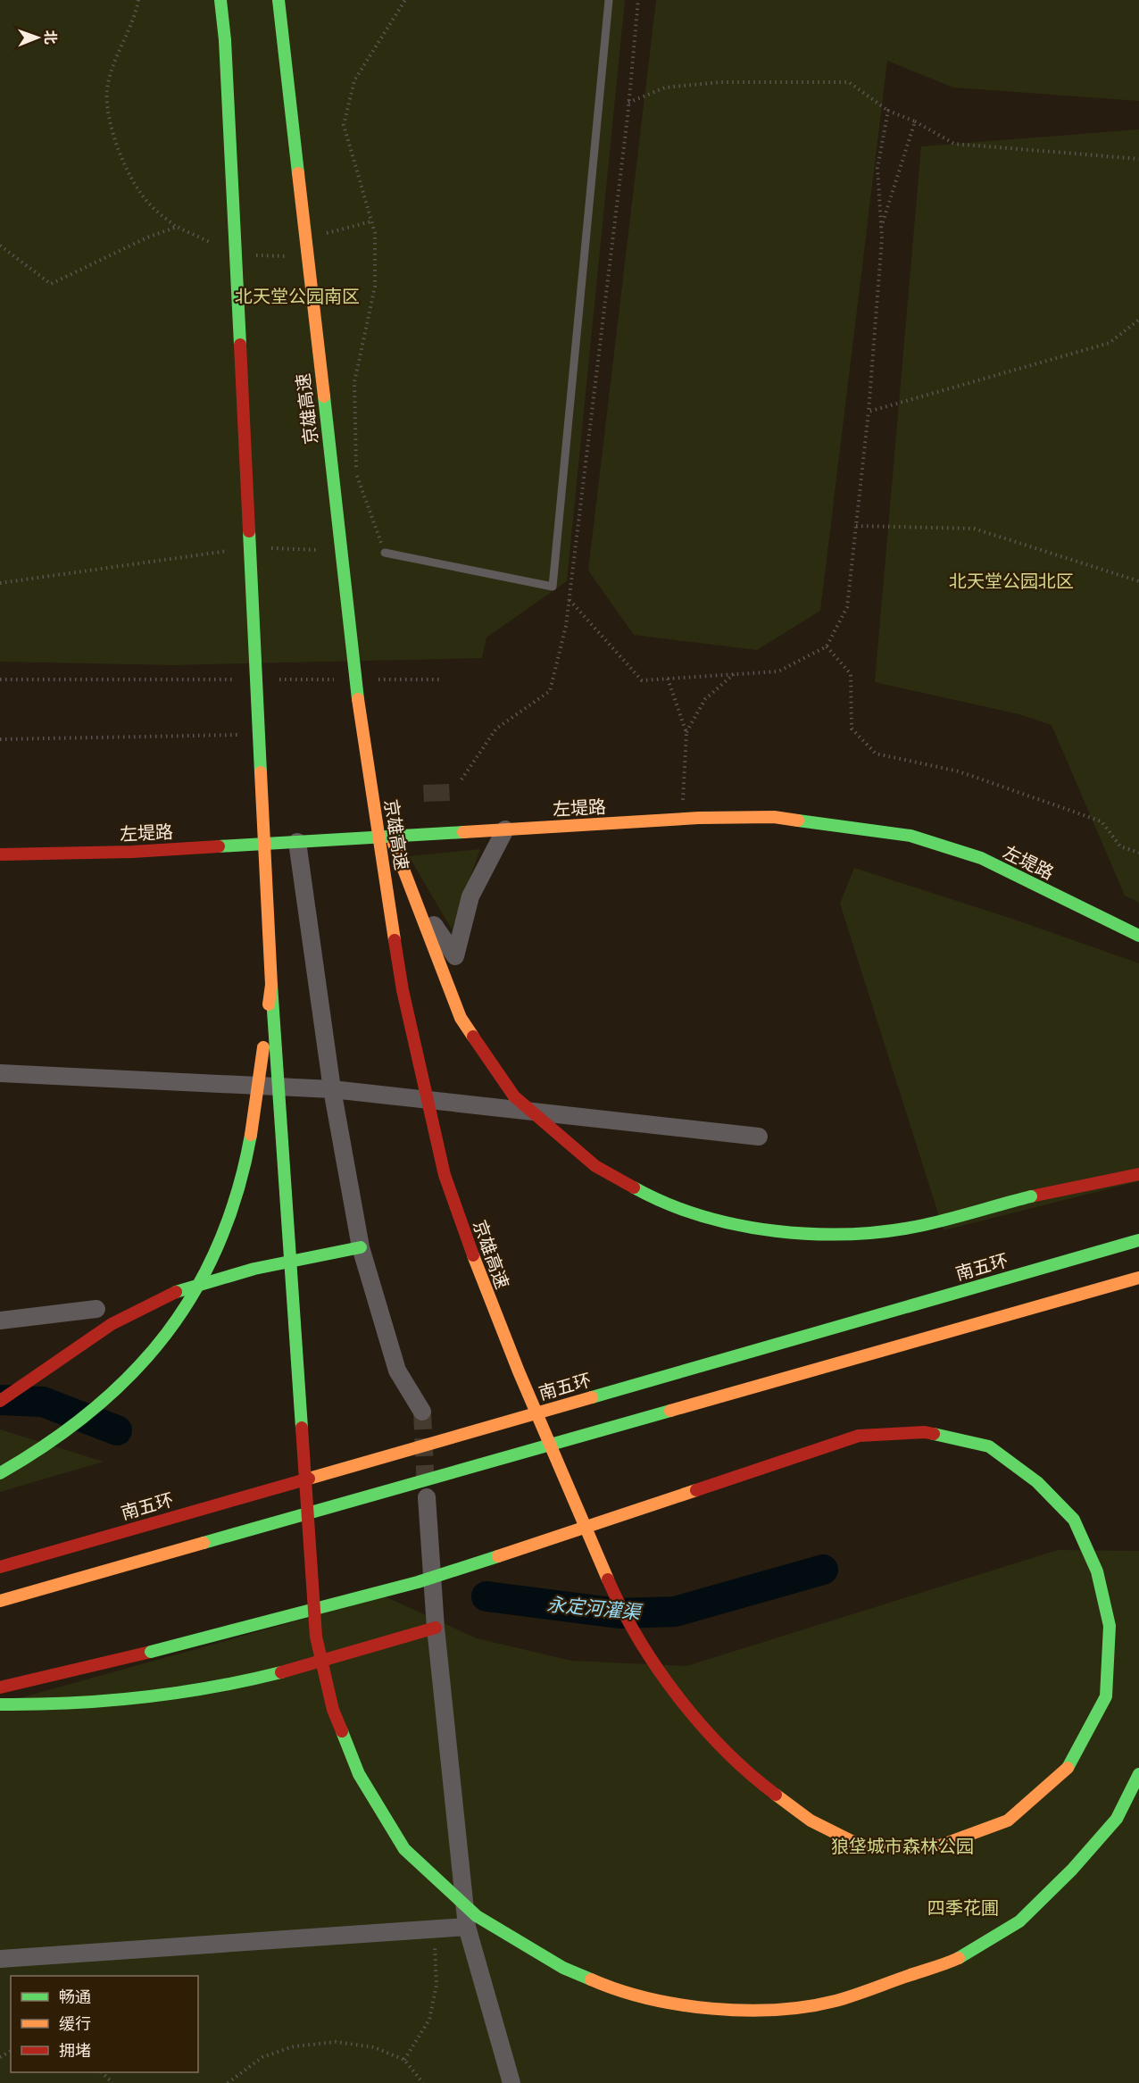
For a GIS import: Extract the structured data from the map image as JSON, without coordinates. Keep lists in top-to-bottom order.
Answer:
{
  "streets": {
    "main road": ["京雄高速", "左堤路", "南五环"]
  },
  "water": ["永定河灌渠"],
  "parks": [
    "北天堂公园南区",
    "北天堂公园北区",
    "狼垡城市森林公园",
    "四季花圃"
  ],
  "legend": ["畅通", "缓行", "拥堵"],
  "north": "right"
}
